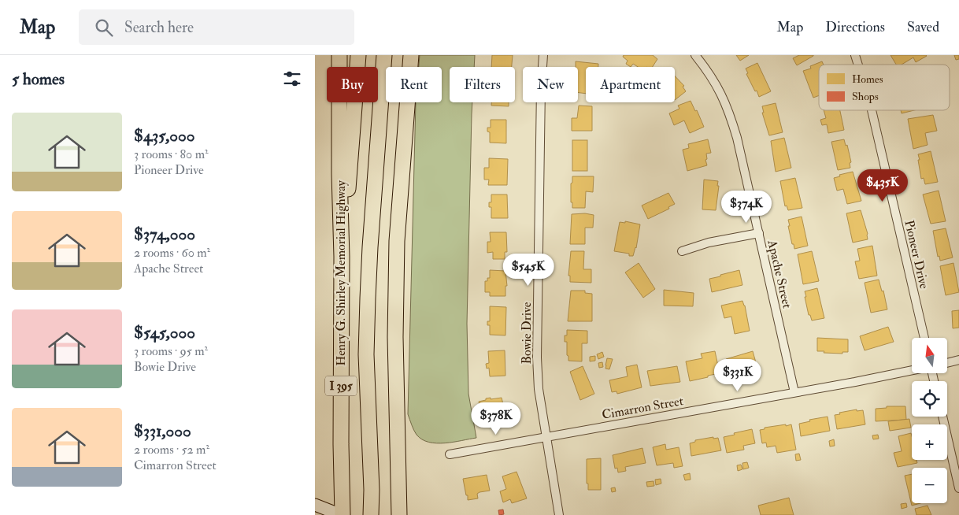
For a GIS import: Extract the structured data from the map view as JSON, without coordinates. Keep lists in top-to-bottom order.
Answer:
{
  "streets": {
    "highway": ["Henry G. Shirley Memorial Highway", "I 395"],
    "street": [
      "Pioneer Drive",
      "Apache Street",
      "Bowie Drive",
      "Cimarron Street"
    ]
  },
  "crossings": [
    ["Apache Street", "Cimarron Street"],
    ["Bowie Drive", "Cimarron Street"]
  ],
  "legend": ["Homes", "Shops"],
  "north": "top",
  "page": {
    "header": "Map",
    "search": "Search here",
    "nav": ["Map", "Directions", "Saved"],
    "heading": "5 homes",
    "chip": [
      "Buy",
      "Rent",
      "Filters",
      "New",
      "Apartment"
    ],
    "list": [
      {
        "name": "$435,000",
        "note": "3 rooms · 80 m² · Pioneer Drive"
      },
      {
        "name": "$374,000",
        "note": "2 rooms · 60 m² · Apache Street"
      },
      {
        "name": "$545,000",
        "note": "3 rooms · 95 m² · Bowie Drive"
      },
      {
        "name": "$331,000",
        "note": "2 rooms · 52 m² · Cimarron Street"
      }
    ],
    "price": [
      "$435K",
      "$374K",
      "$545K",
      "$331K",
      "$378K"
    ],
    "map_buttons": ["+", "−"]
  }
}
